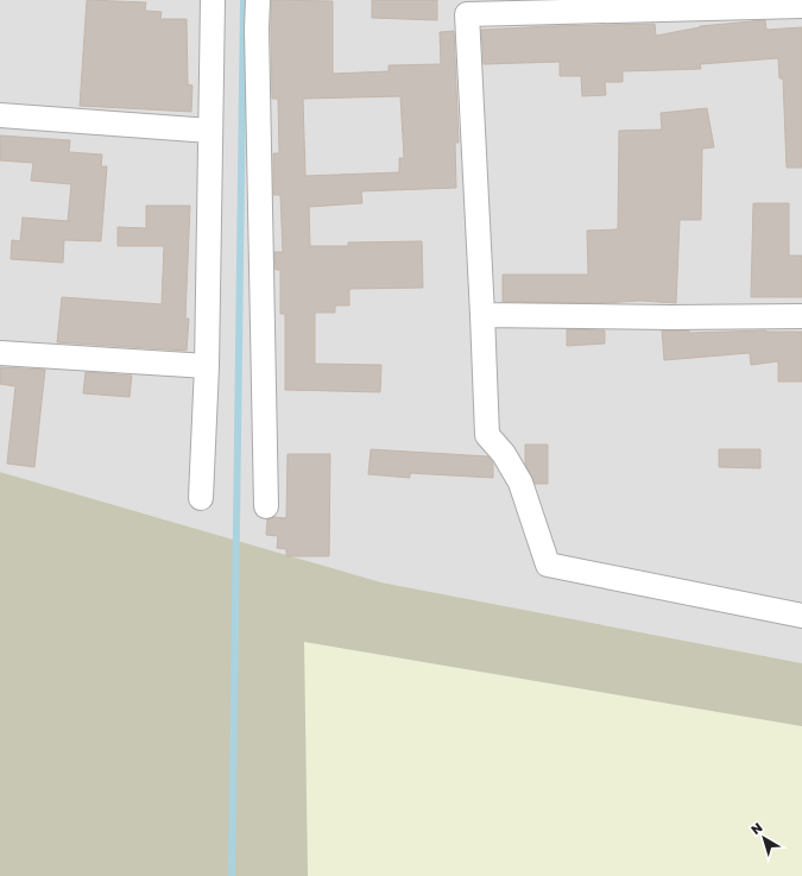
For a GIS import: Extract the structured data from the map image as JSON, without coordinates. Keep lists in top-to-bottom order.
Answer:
{
  "north": "top left"
}
